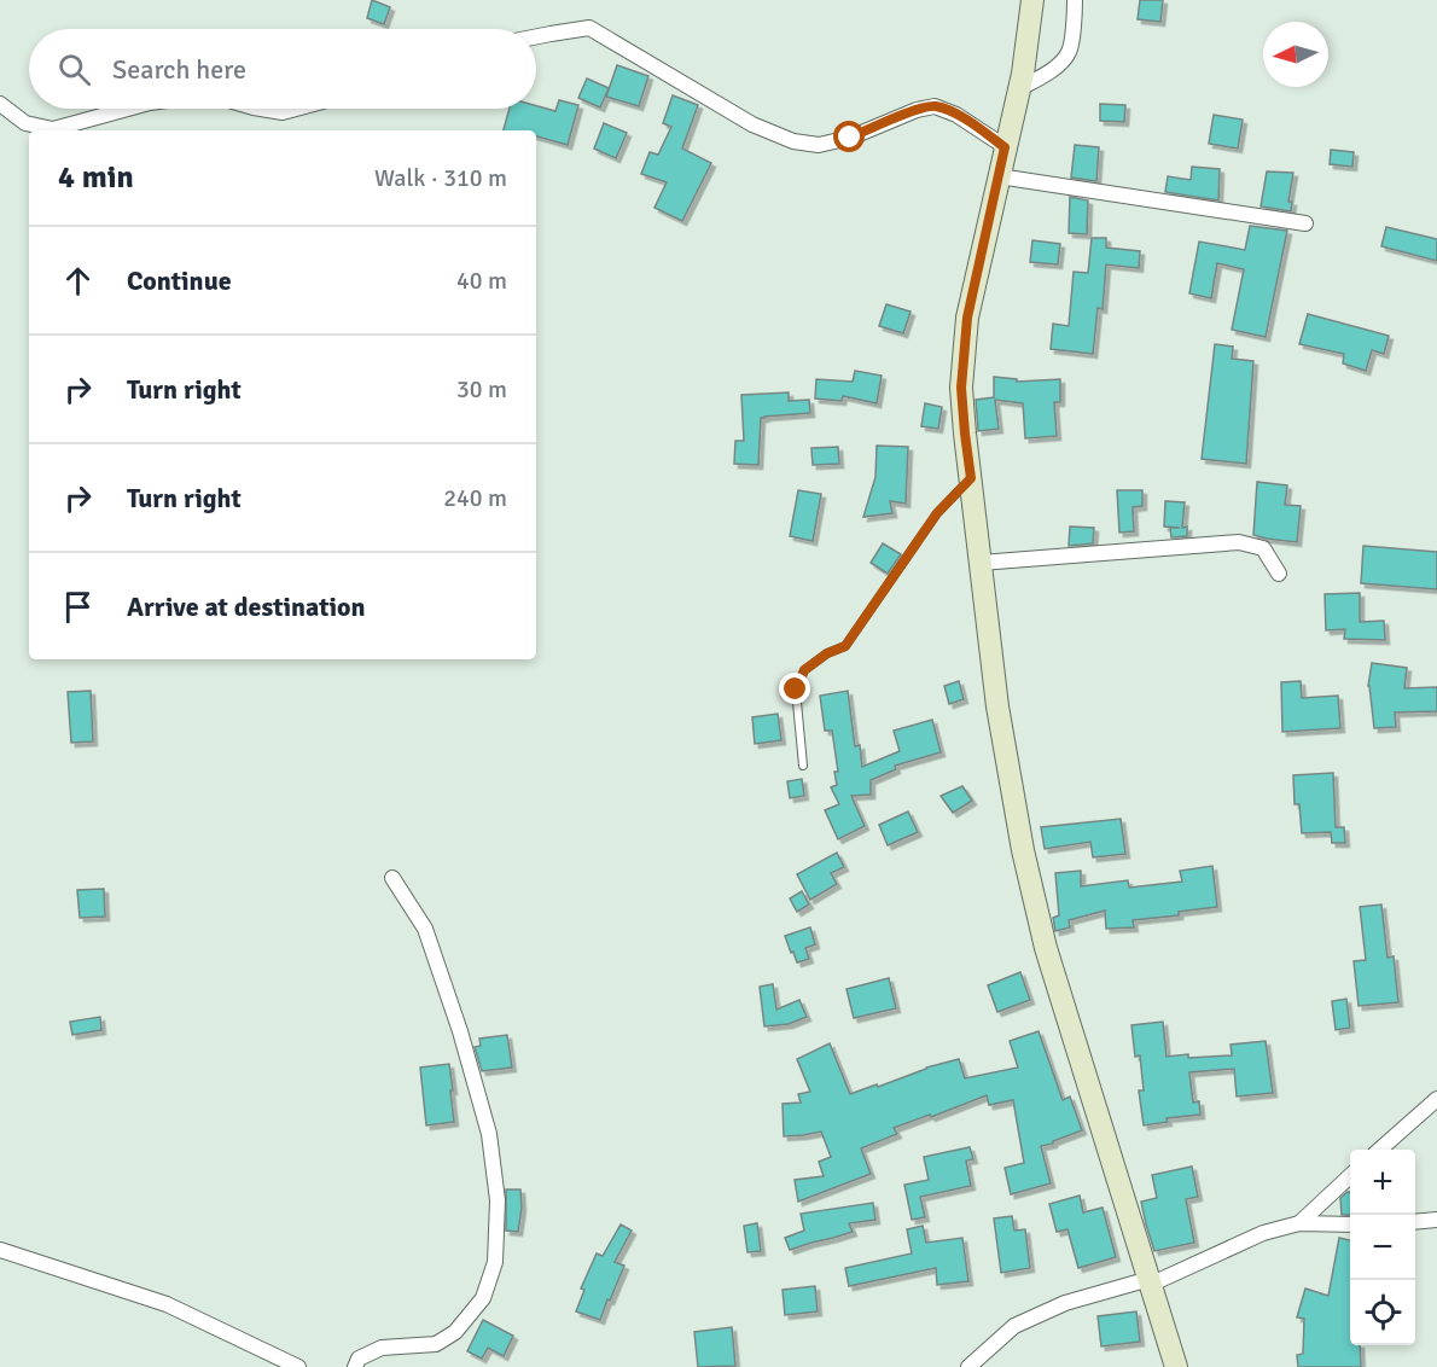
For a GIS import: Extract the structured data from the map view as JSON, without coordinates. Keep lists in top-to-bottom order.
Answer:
{
  "north": "left",
  "page": {
    "search": "Search here",
    "heading": ["4 min", "Walk · 310 m"],
    "list": [
      ["Continue", "40 m"],
      ["Turn right", "30 m"],
      ["Turn right", "240 m"],
      "Arrive at destination"
    ],
    "map_buttons": ["+", "−"]
  }
}
